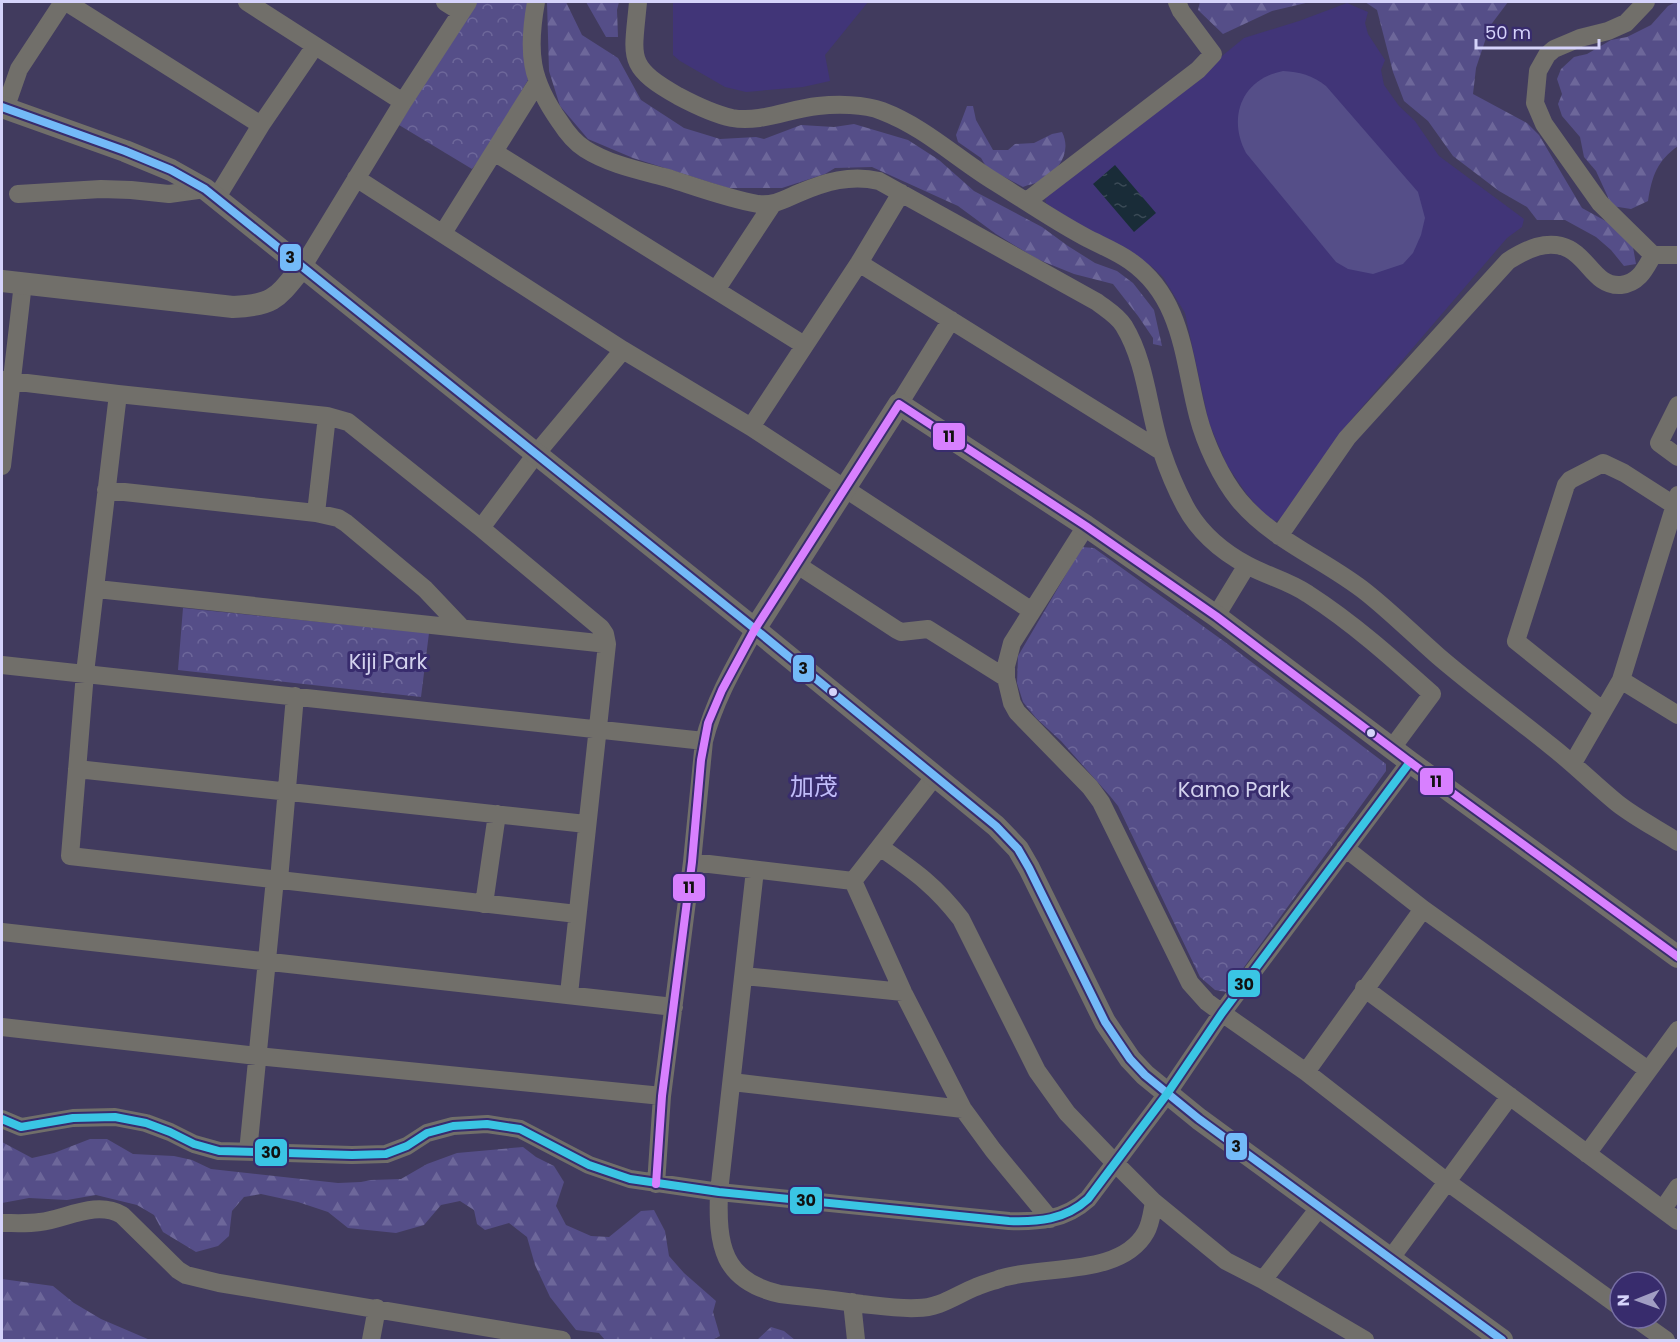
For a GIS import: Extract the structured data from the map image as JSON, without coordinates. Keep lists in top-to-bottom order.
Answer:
{
  "districts": ["加茂"],
  "parks": ["Kiji Park", "Kamo Park"],
  "lines": ["transit line 3", "transit line 11", "transit line 30"],
  "scale_bar": "50 m",
  "north": "left"
}
